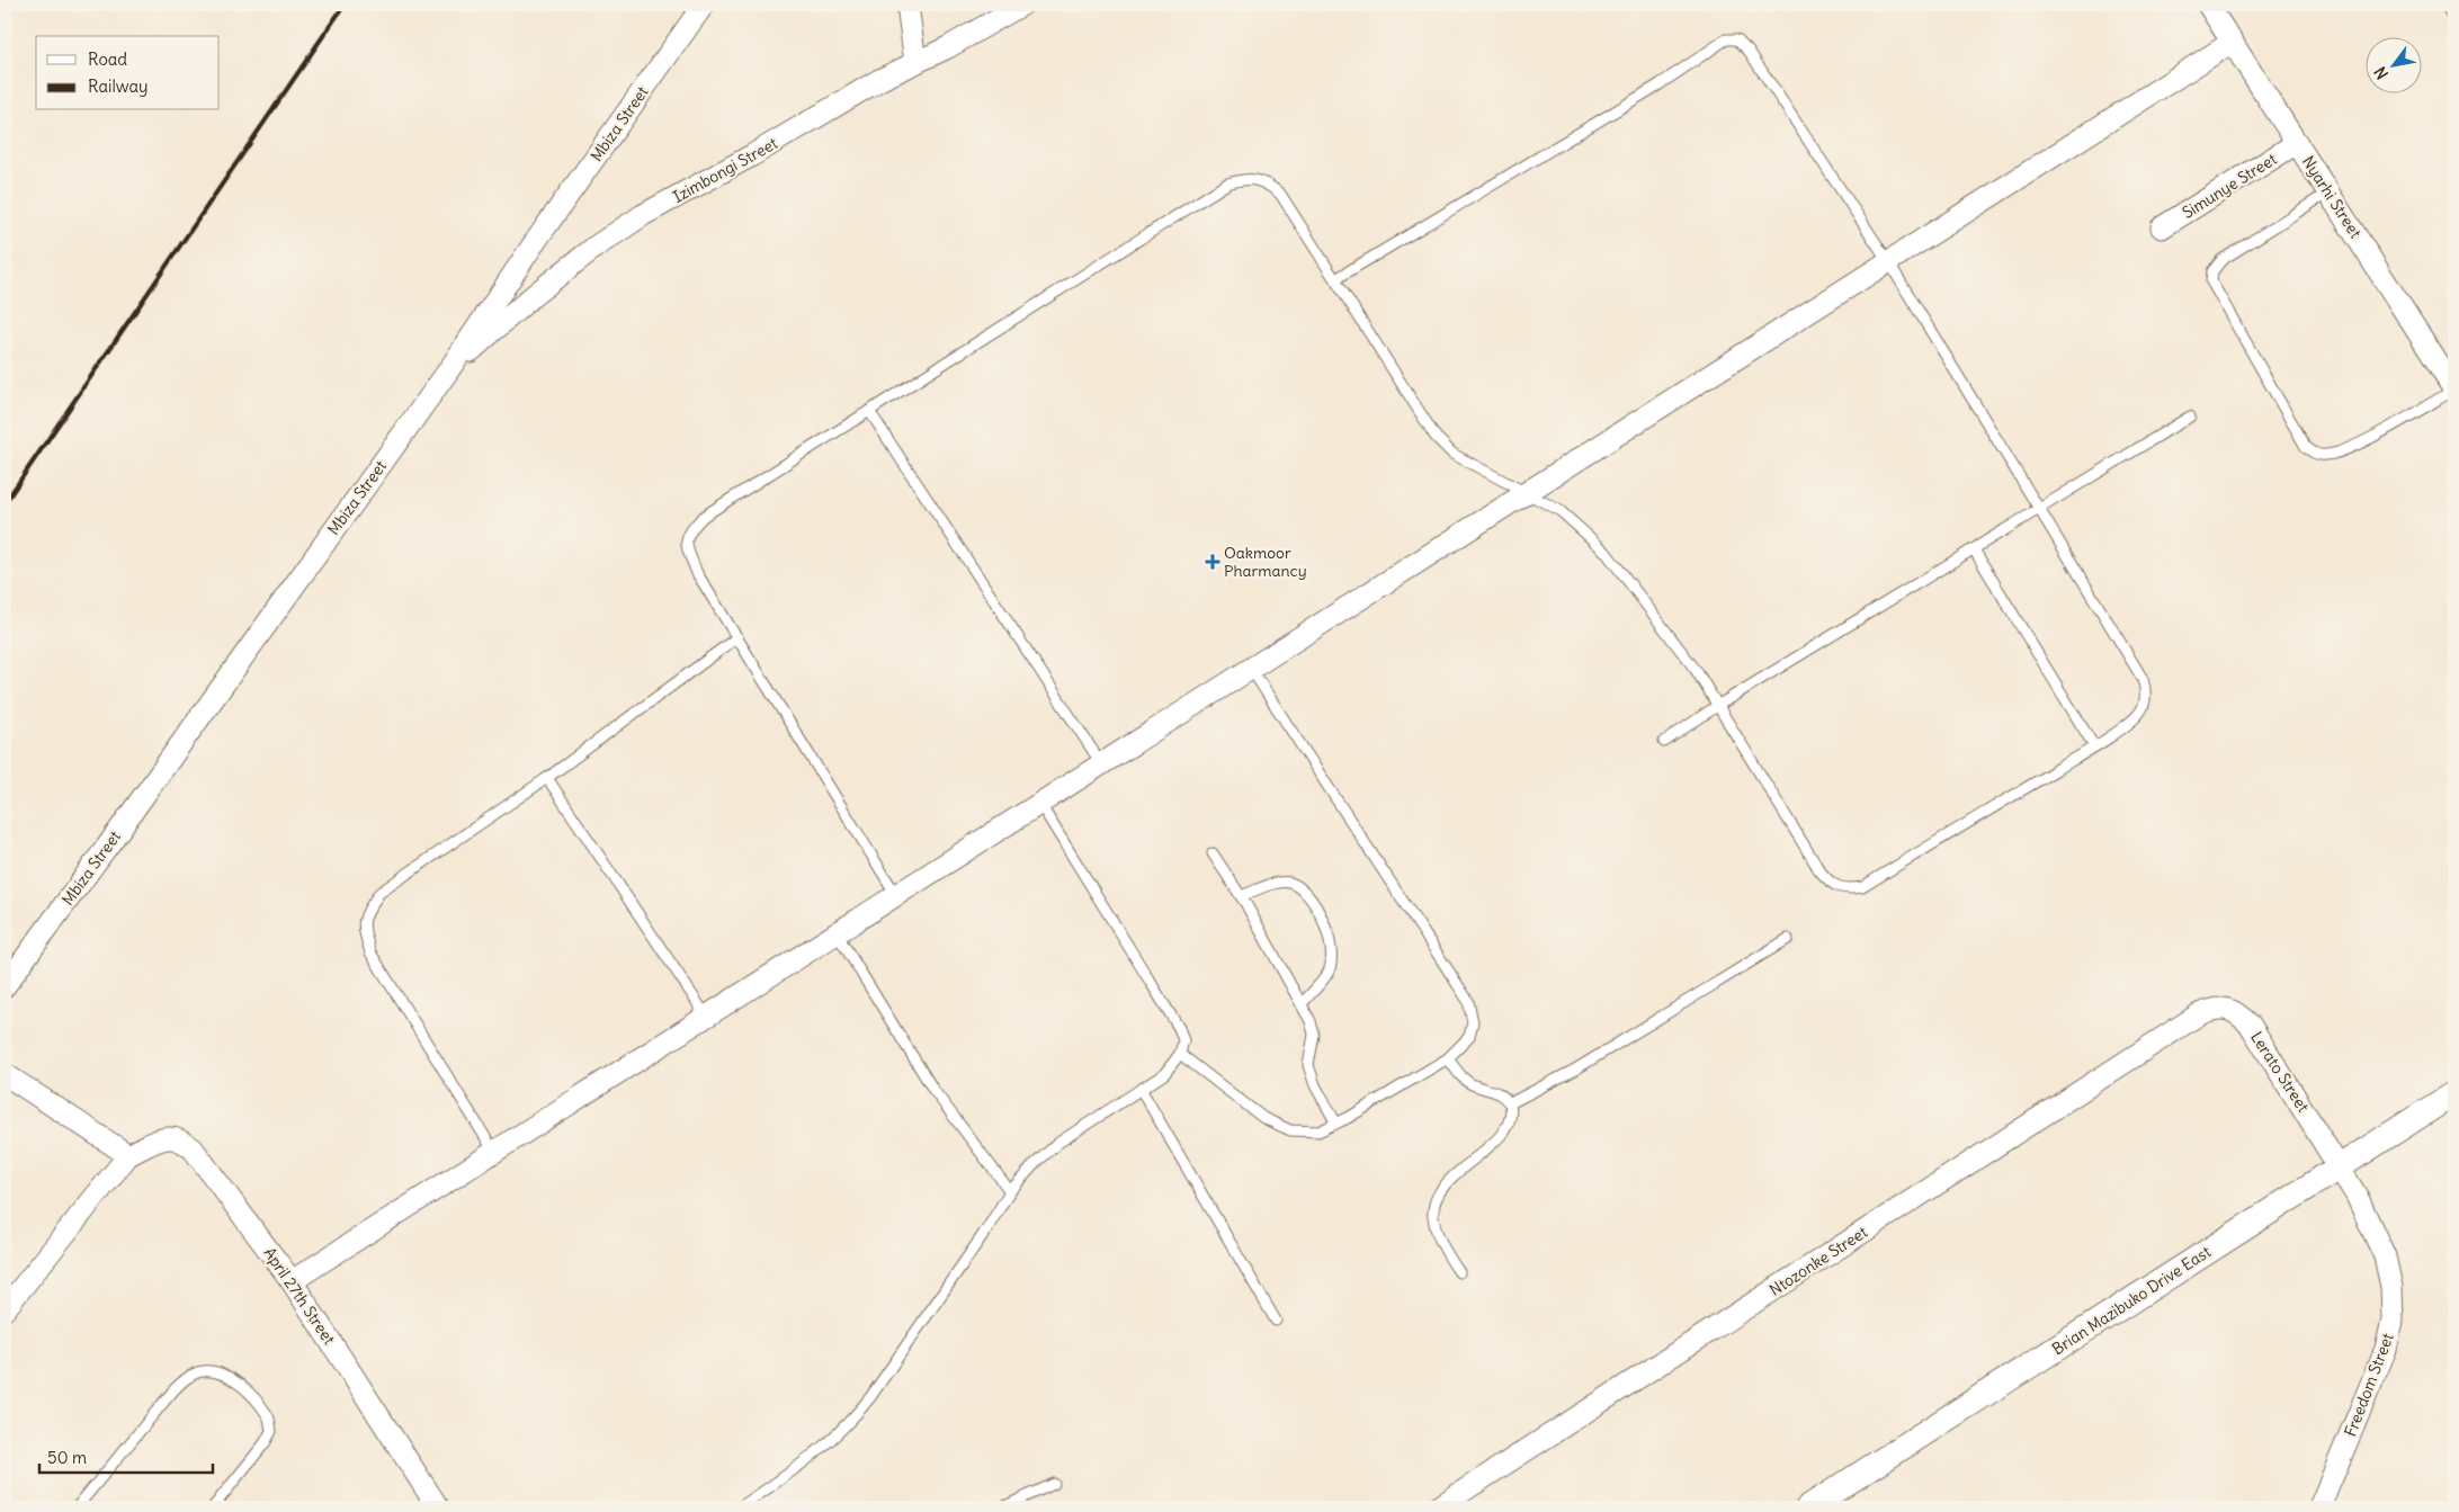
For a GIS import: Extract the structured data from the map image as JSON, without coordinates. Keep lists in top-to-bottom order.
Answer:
{
  "streets": {
    "street": [
      "Mbiza Street",
      "Izimbongi Street",
      "Simunye Street",
      "Nyarhi Street",
      "Lerato Street",
      "Ntozonke Street",
      "April 27th Street",
      "Brian Mazibuko Drive East",
      "Freedom Street"
    ]
  },
  "crossings": [
    ["Mbiza Street", "Izimbongi Street"],
    ["Simunye Street", "Nyarhi Street"],
    ["Lerato Street", "Ntozonke Street"],
    ["Lerato Street", "Brian Mazibuko Drive East"],
    ["Lerato Street", "Freedom Street"],
    ["Brian Mazibuko Drive East", "Freedom Street"]
  ],
  "places": {
    "health": ["Oakmoor Pharmancy"]
  },
  "legend": ["Road", "Railway"],
  "scale_bar": "50 m",
  "north": "bottom left"
}
